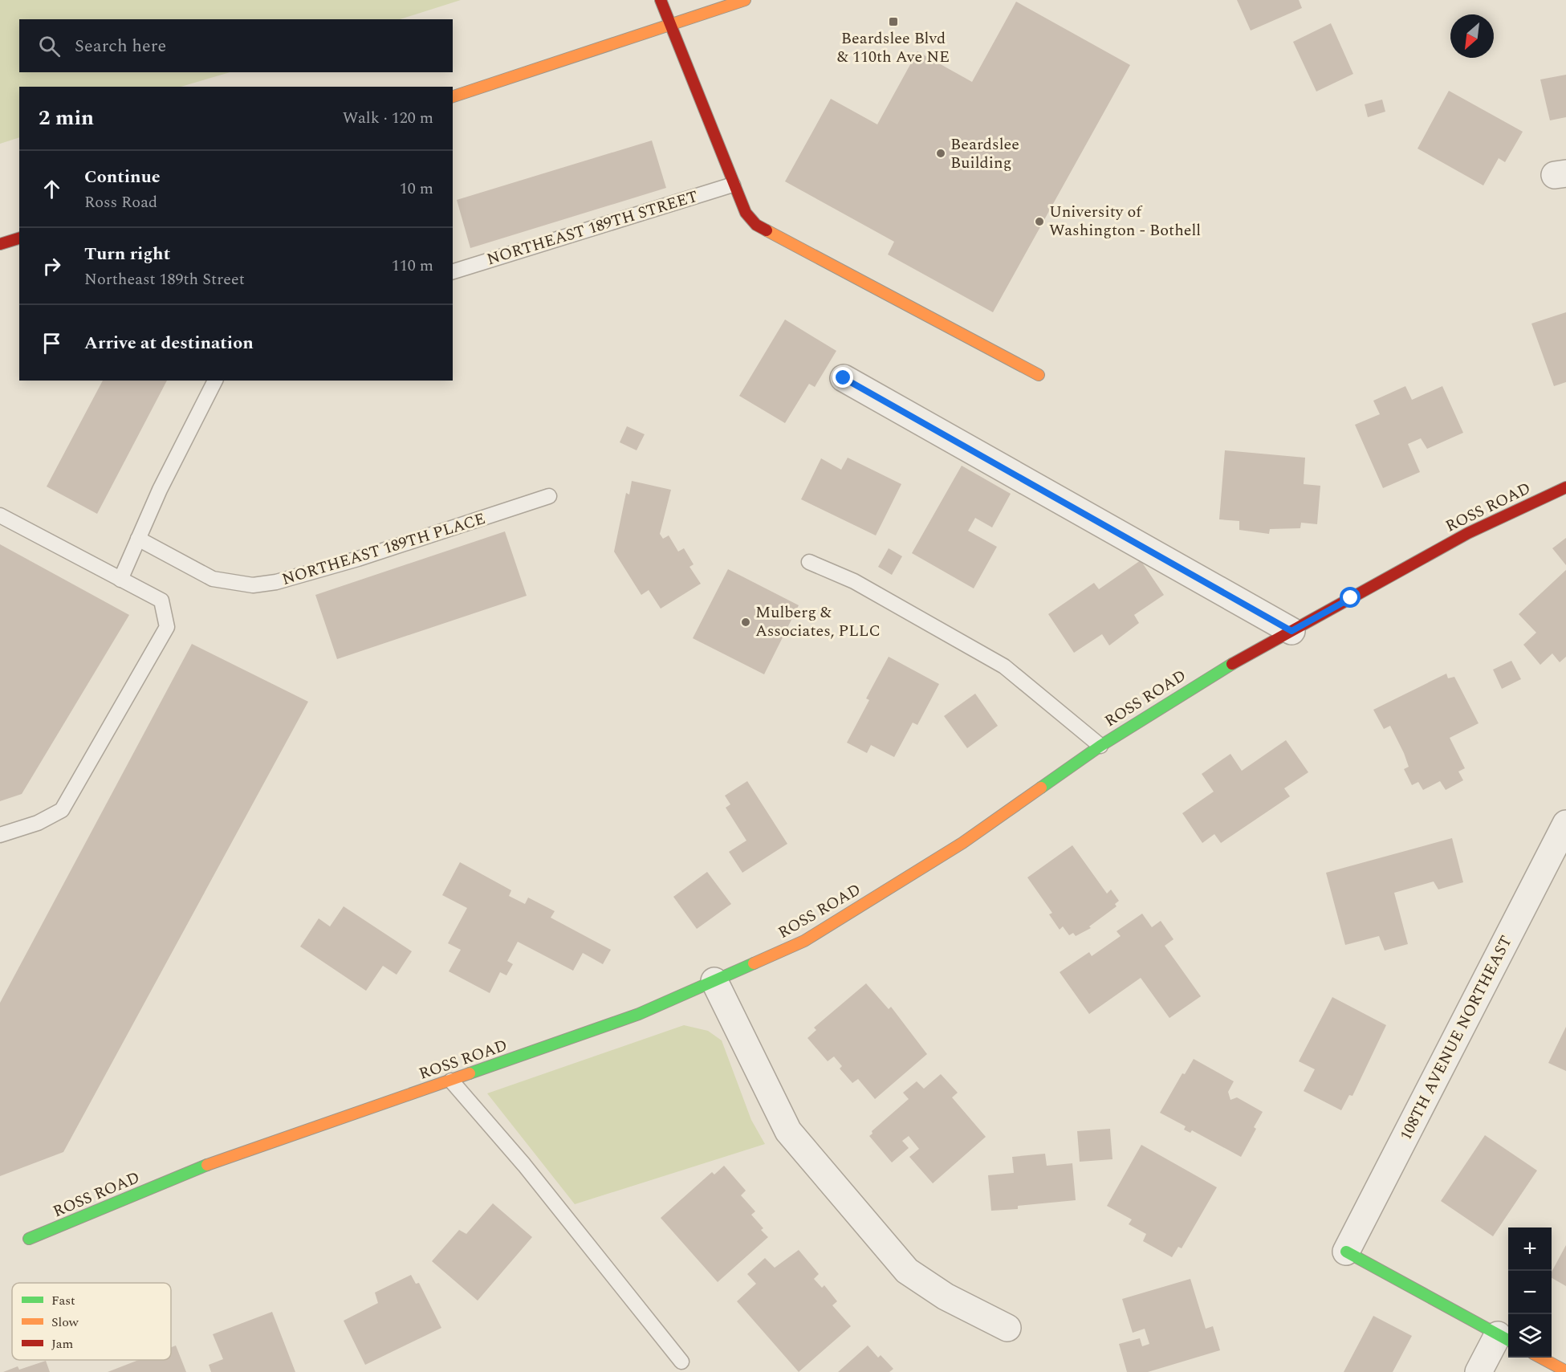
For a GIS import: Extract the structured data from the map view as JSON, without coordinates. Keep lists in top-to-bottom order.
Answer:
{
  "streets": {
    "street": ["ROSS ROAD", "108TH AVENUE NORTHEAST"],
    "lane": ["NORTHEAST 189TH STREET", "NORTHEAST 189TH PLACE"]
  },
  "places": {
    "transit": ["Beardslee Blvd & 110th Ave NE"],
    "other": ["Beardslee Building", "University of Washington - Bothell", "Mulberg & Associates, PLLC"]
  },
  "legend": ["Fast", "Slow", "Jam"],
  "north": "bottom left",
  "page": {
    "search": "Search here",
    "heading": ["2 min", "Walk · 120 m"],
    "list": [
      ["Continue", "Ross Road", "10 m"],
      ["Turn right", "Northeast 189th Street", "110 m"],
      "Arrive at destination"
    ],
    "map_buttons": ["+", "−"]
  }
}
